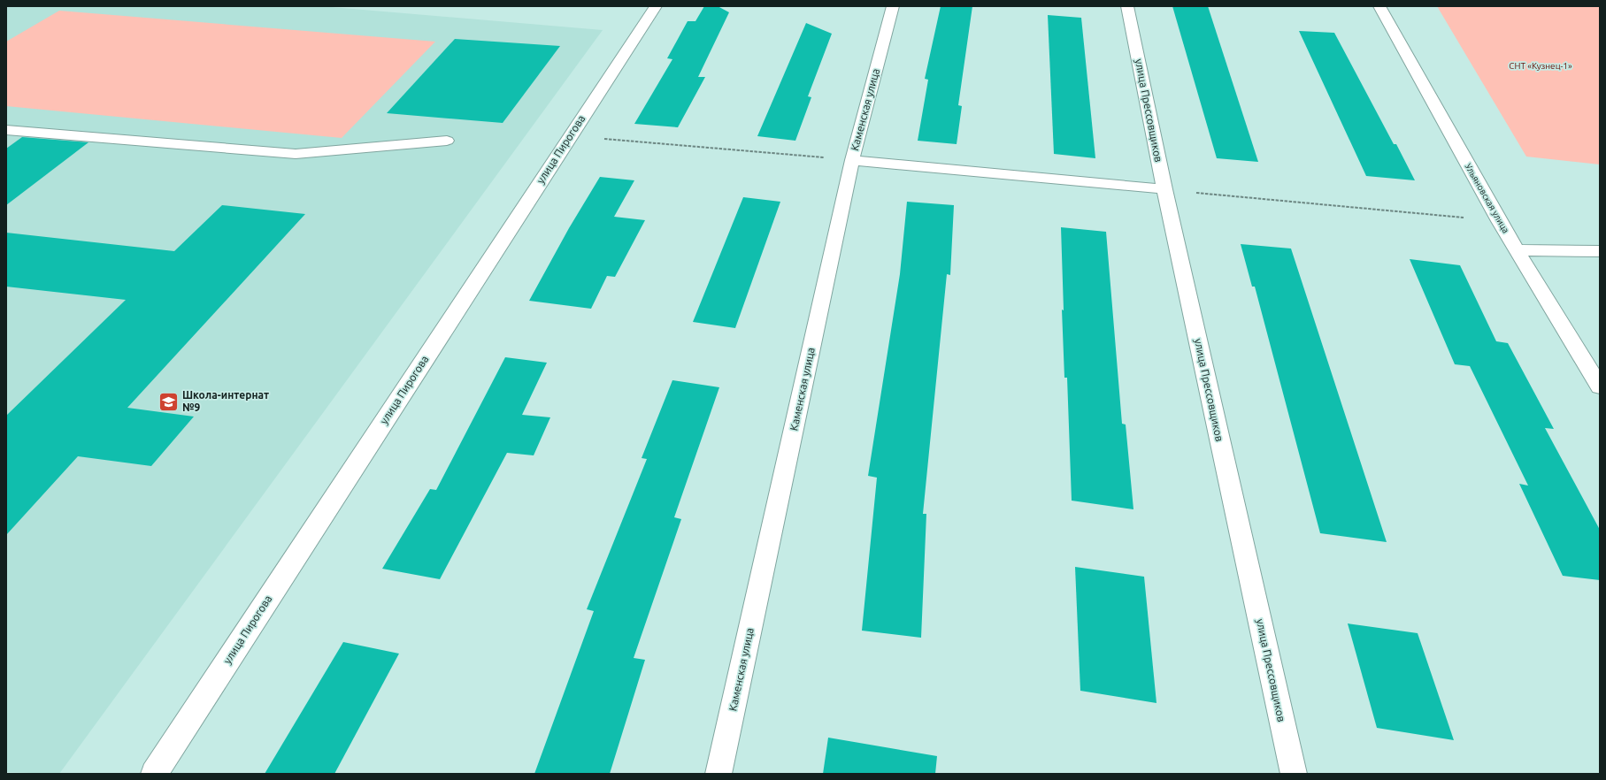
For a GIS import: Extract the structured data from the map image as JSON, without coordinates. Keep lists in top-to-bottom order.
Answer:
{
  "streets": {
    "street": [
      "Каменская улица",
      "улица Прессовщиков",
      "улица Пирогова",
      "Ульяновская улица"
    ]
  },
  "parks": ["СНТ «Кузнец-1»"],
  "places": {
    "school or university": ["Школа-интернат №9"]
  }
}
